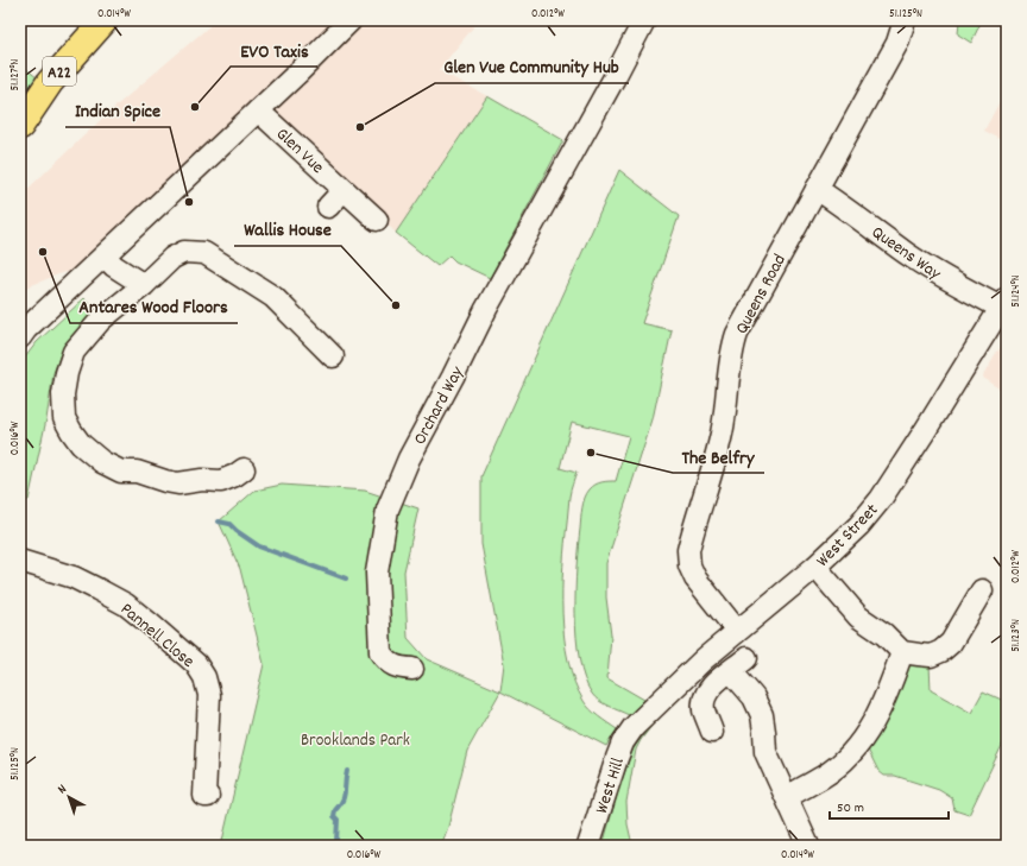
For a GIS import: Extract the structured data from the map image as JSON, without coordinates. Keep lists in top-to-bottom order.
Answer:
{
  "streets": {
    "highway": ["A22"],
    "street": [
      "Glen Vue",
      "Queens Way",
      "Queens Road",
      "Orchard Way",
      "West Street",
      "Pannell Close",
      "West Hill"
    ]
  },
  "crossings": [
    ["Queens Way", "Queens Road"],
    ["Queens Way", "West Street"],
    ["Queens Road", "West Street"],
    ["West Street", "West Hill"]
  ],
  "parks": ["Brooklands Park"],
  "places": [
    "EVO Taxis",
    "Glen Vue Community Hub",
    "Indian Spice",
    "Antares Wood Floors",
    "Wallis House",
    "The Belfry"
  ],
  "scale_bar": "50 m",
  "north": "top left",
  "coordinates": [
    "0.014°W",
    "0.012°W",
    "51.125°N",
    "51.127°N",
    "51.124°N",
    "0.016°W",
    "51.123°N"
  ]
}
